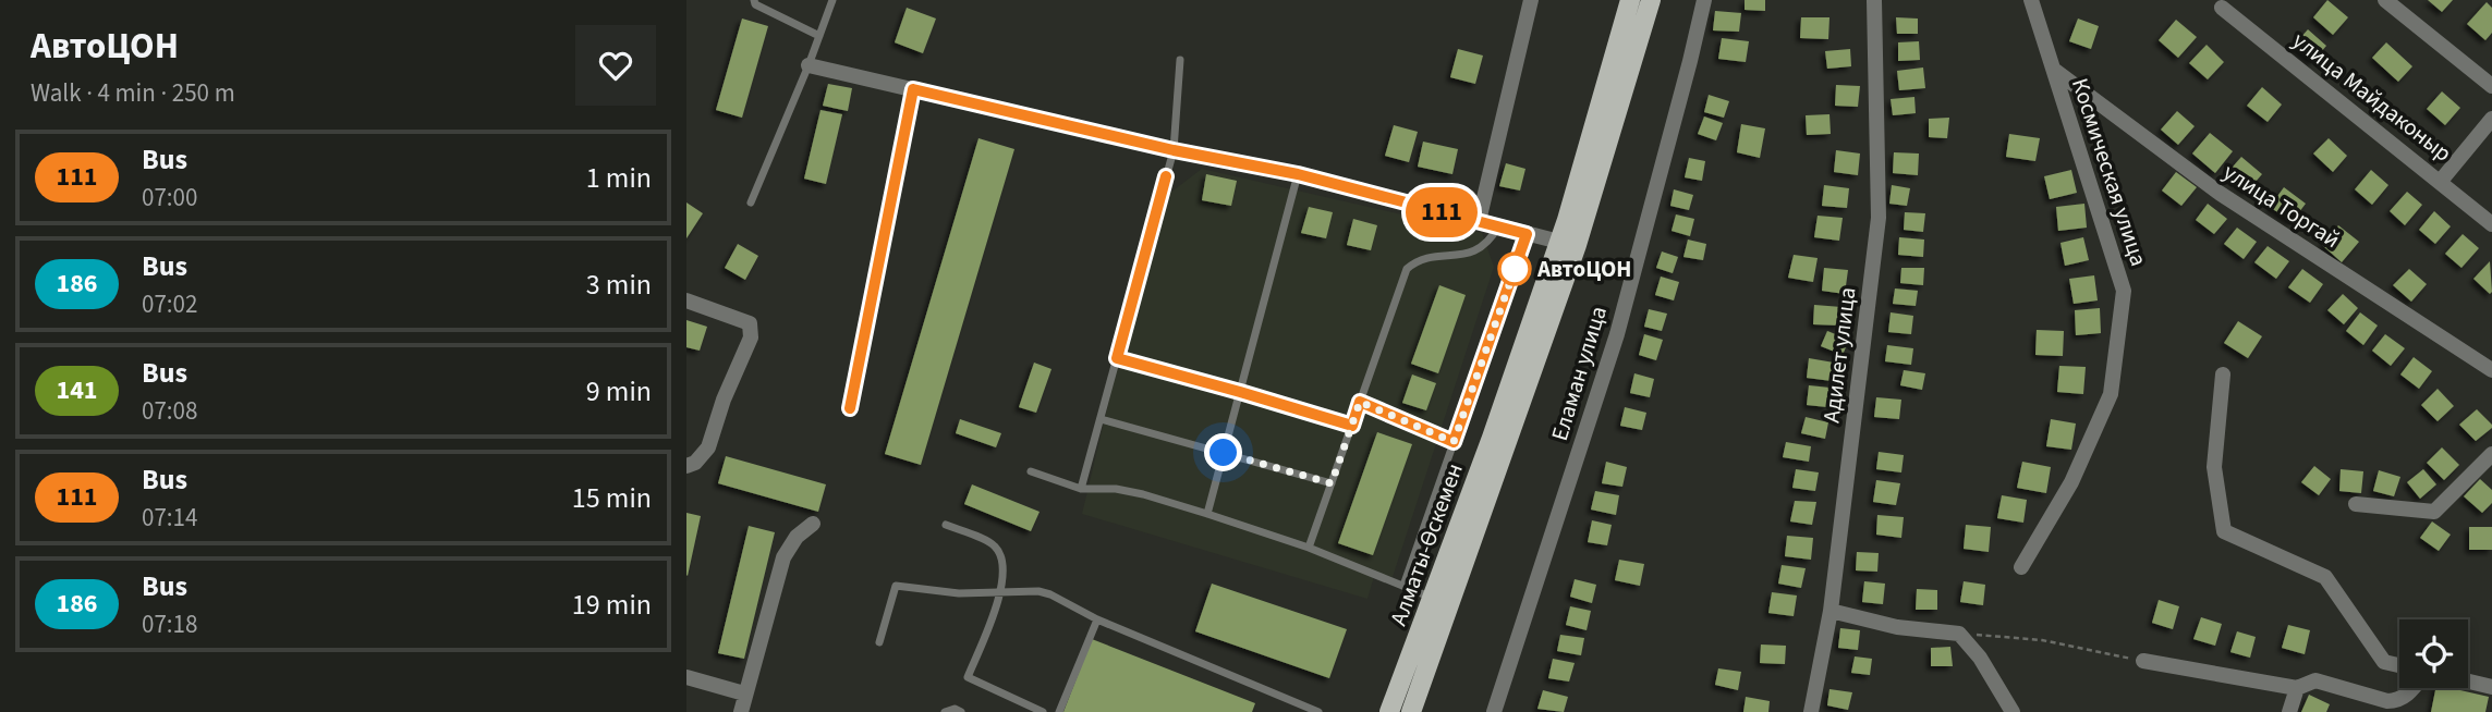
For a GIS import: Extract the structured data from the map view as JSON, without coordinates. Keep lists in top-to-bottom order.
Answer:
{
  "streets": {
    "main road": ["Алматы-Өскемен"],
    "street": [
      "улица Майдаконыр",
      "Космическая улица",
      "улица Торгай",
      "Адилет улица",
      "Еламан улица"
    ]
  },
  "crossings": [
    ["Космическая улица", "улица Торгай"]
  ],
  "places": ["АвтоЦОН"],
  "lines": ["bus line 111"],
  "page": {
    "heading": ["АвтоЦОН", "Walk · 4 min · 250 m"],
    "on_map": "111",
    "list": [
      {
        "mark": "111",
        "name": "Bus",
        "note": "07:00",
        "value": "1 min"
      },
      {
        "mark": "186",
        "name": "Bus",
        "note": "07:02",
        "value": "3 min"
      },
      {
        "mark": "141",
        "name": "Bus",
        "note": "07:08",
        "value": "9 min"
      },
      {
        "mark": "111",
        "name": "Bus",
        "note": "07:14",
        "value": "15 min"
      },
      {
        "mark": "186",
        "name": "Bus",
        "note": "07:18",
        "value": "19 min"
      }
    ]
  }
}
